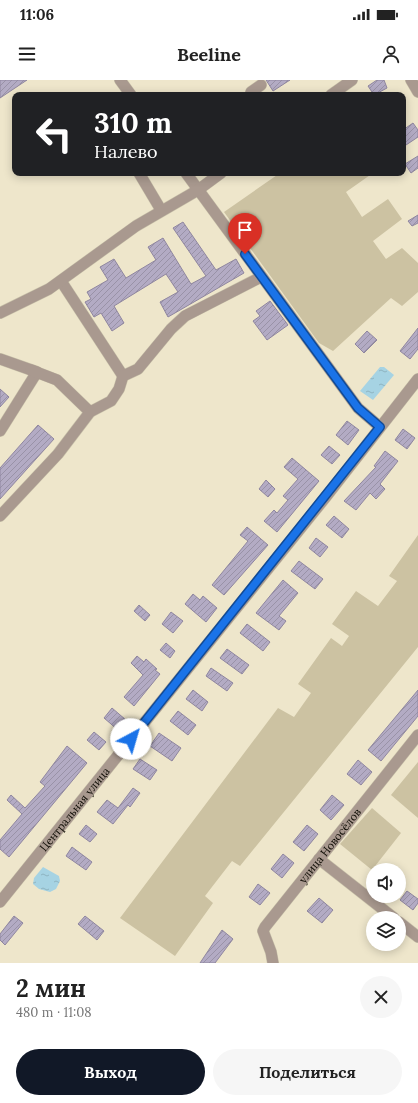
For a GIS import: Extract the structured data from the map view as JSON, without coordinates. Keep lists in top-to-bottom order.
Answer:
{
  "streets": {
    "street": ["Центральная улица", "улица Новосёлов"]
  },
  "page": {
    "status": "11:06",
    "header": "Beeline",
    "turn": ["310 m", "Налево"],
    "heading": ["2 мин", "480 m · 11:08"],
    "buttons": ["Выход", "Поделиться"]
  }
}
